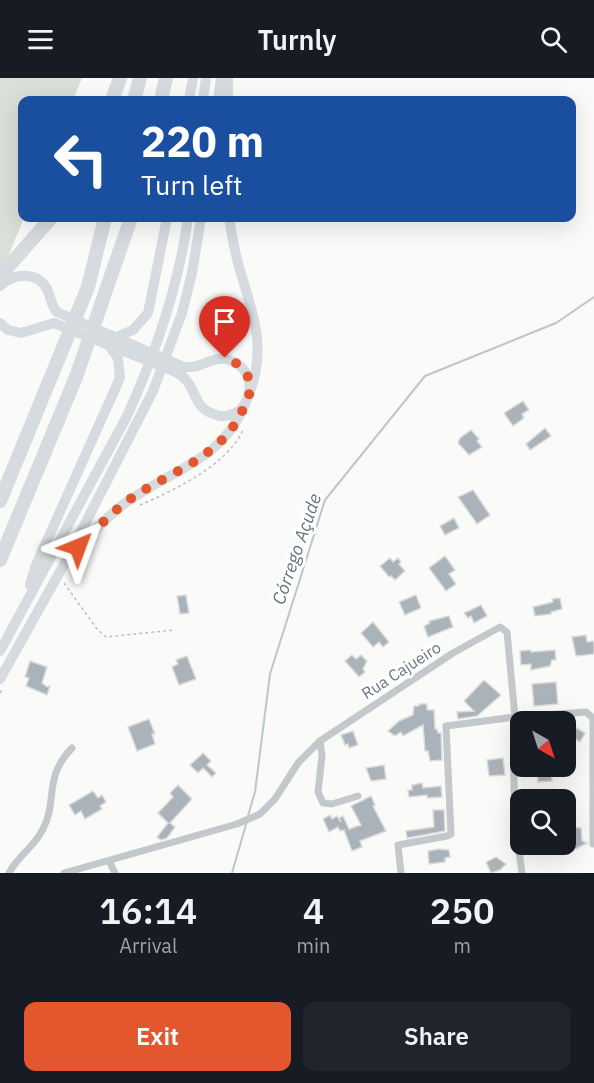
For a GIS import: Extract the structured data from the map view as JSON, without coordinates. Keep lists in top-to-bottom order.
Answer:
{
  "streets": {
    "street": ["Rua Cajueiro"]
  },
  "water": ["Córrego Açude"],
  "north": "bottom right",
  "page": {
    "header": "Turnly",
    "turn": ["220 m", "Turn left"],
    "eta": [
      "16:14",
      "Arrival",
      "4",
      "min",
      "250",
      "m"
    ],
    "buttons": ["Exit", "Share"]
  }
}
